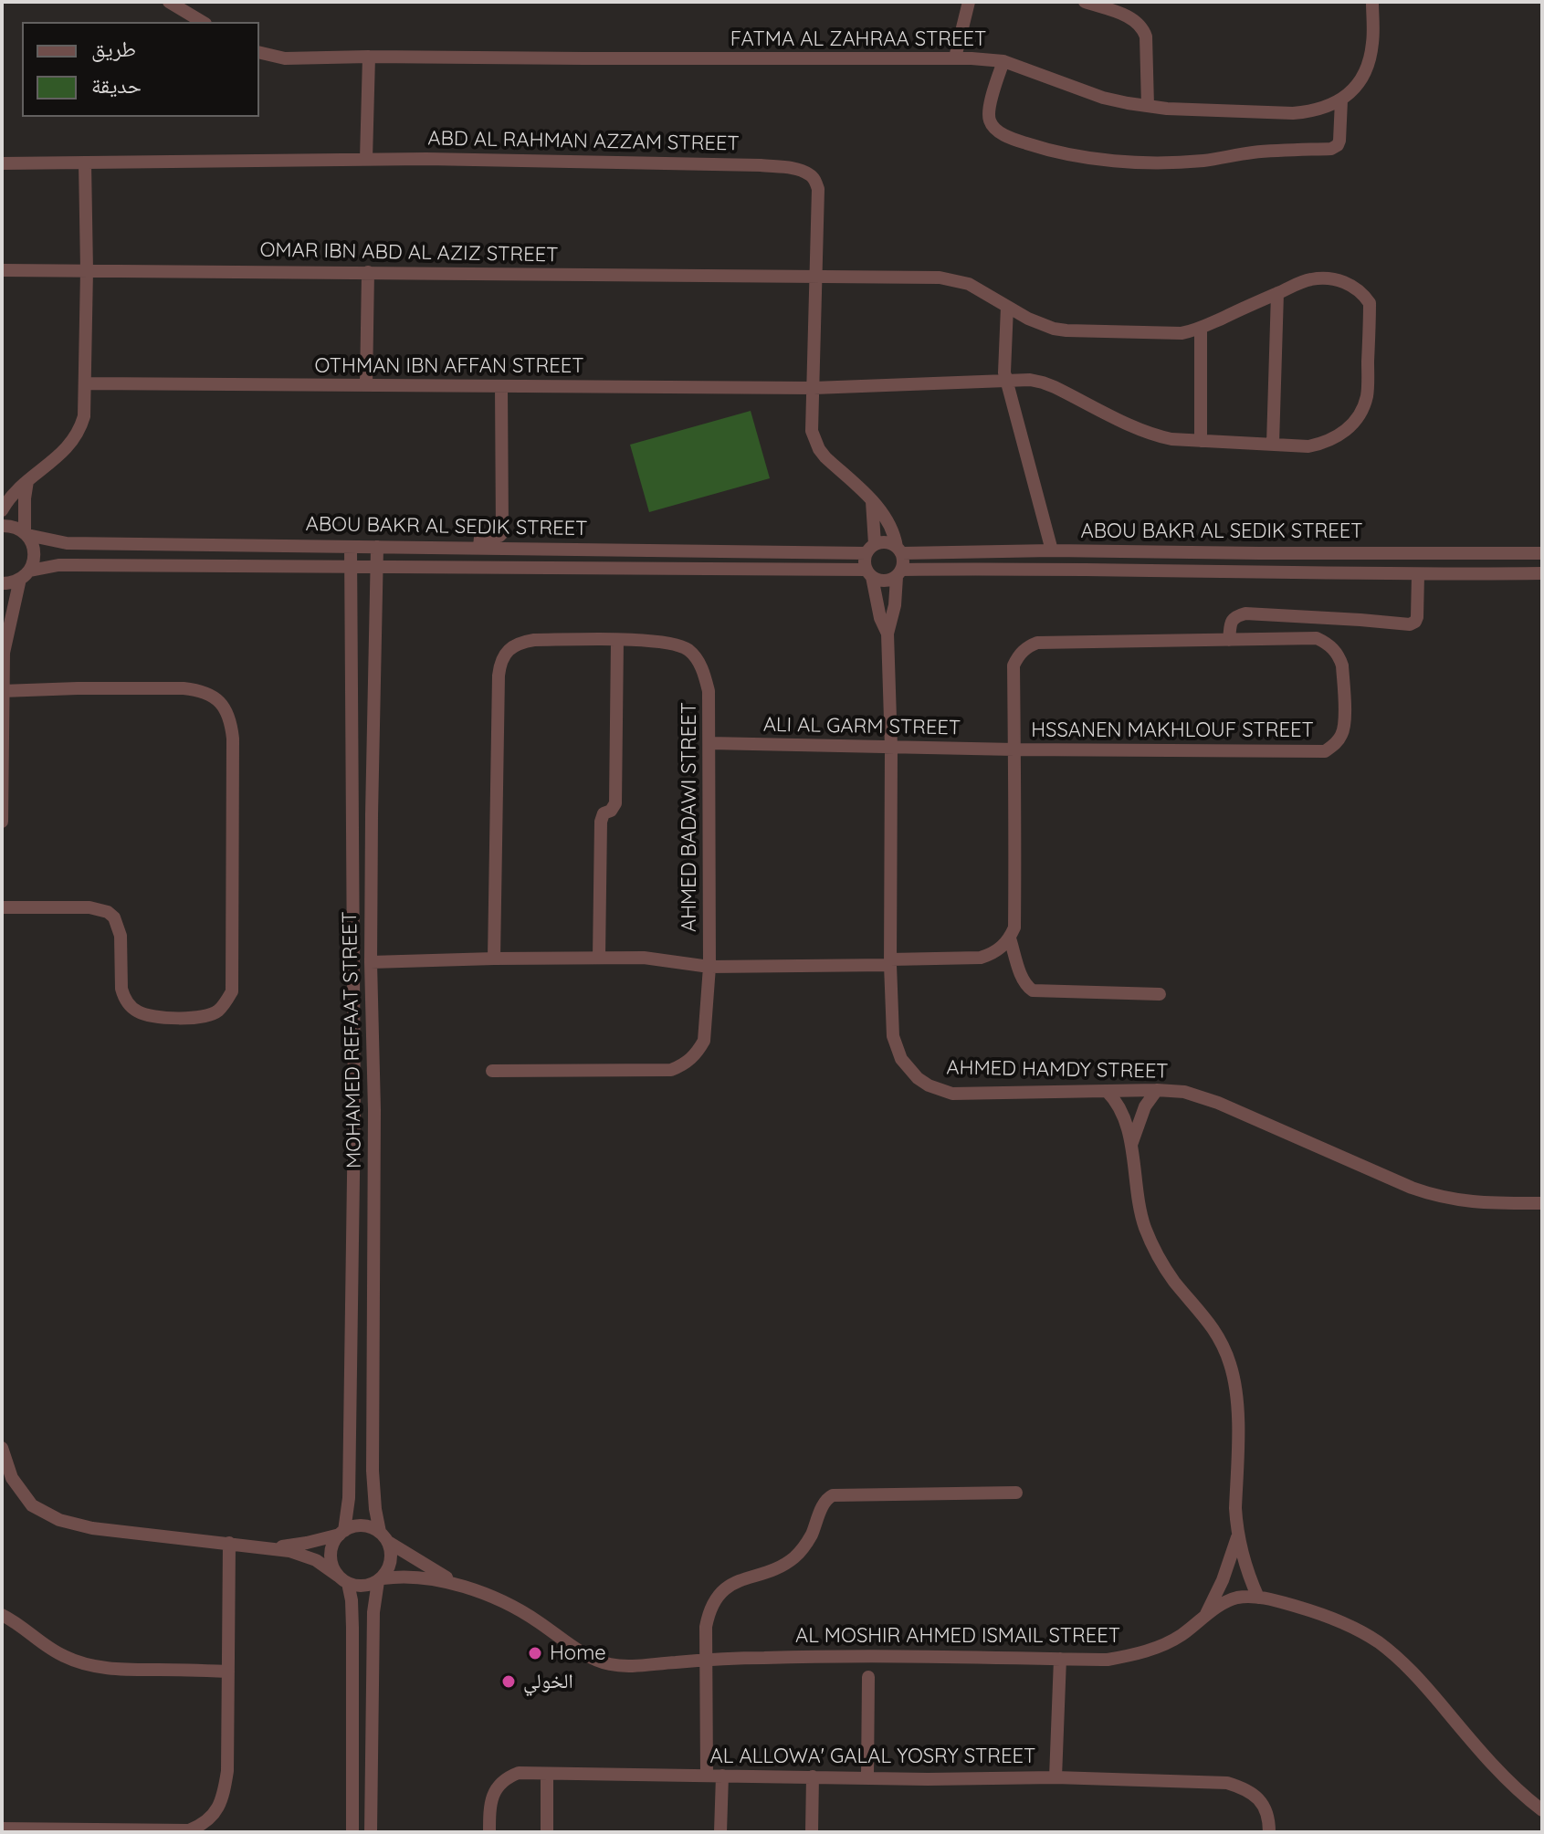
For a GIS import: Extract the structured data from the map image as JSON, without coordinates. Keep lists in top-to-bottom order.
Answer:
{
  "streets": {
    "street": [
      "FATMA AL ZAHRAA STREET",
      "ABD AL RAHMAN AZZAM STREET",
      "OMAR IBN ABD AL AZIZ STREET",
      "OTHMAN IBN AFFAN STREET",
      "ABOU BAKR AL SEDIK STREET",
      "ALI AL GARM STREET",
      "HSSANEN MAKHLOUF STREET",
      "AHMED BADAWI STREET",
      "MOHAMED REFAAT STREET",
      "AHMED HAMDY STREET",
      "AL MOSHIR AHMED ISMAIL STREET",
      "AL ALLOWA' GALAL YOSRY STREET"
    ]
  },
  "crossings": [
    ["ABD AL RAHMAN AZZAM STREET", "OMAR IBN ABD AL AZIZ STREET"],
    ["ABD AL RAHMAN AZZAM STREET", "OTHMAN IBN AFFAN STREET"],
    ["ABD AL RAHMAN AZZAM STREET", "ABOU BAKR AL SEDIK STREET"],
    ["ABD AL RAHMAN AZZAM STREET", "AHMED HAMDY STREET"],
    ["OMAR IBN ABD AL AZIZ STREET", "OTHMAN IBN AFFAN STREET"],
    ["ABOU BAKR AL SEDIK STREET", "MOHAMED REFAAT STREET"],
    ["ABOU BAKR AL SEDIK STREET", "AHMED HAMDY STREET"],
    ["ALI AL GARM STREET", "HSSANEN MAKHLOUF STREET"],
    ["ALI AL GARM STREET", "AHMED BADAWI STREET"],
    ["ALI AL GARM STREET", "AHMED HAMDY STREET"],
    ["MOHAMED REFAAT STREET", "AL MOSHIR AHMED ISMAIL STREET"]
  ],
  "places": ["Home", "الخولي"],
  "legend": ["طريق", "حديقة"]
}
